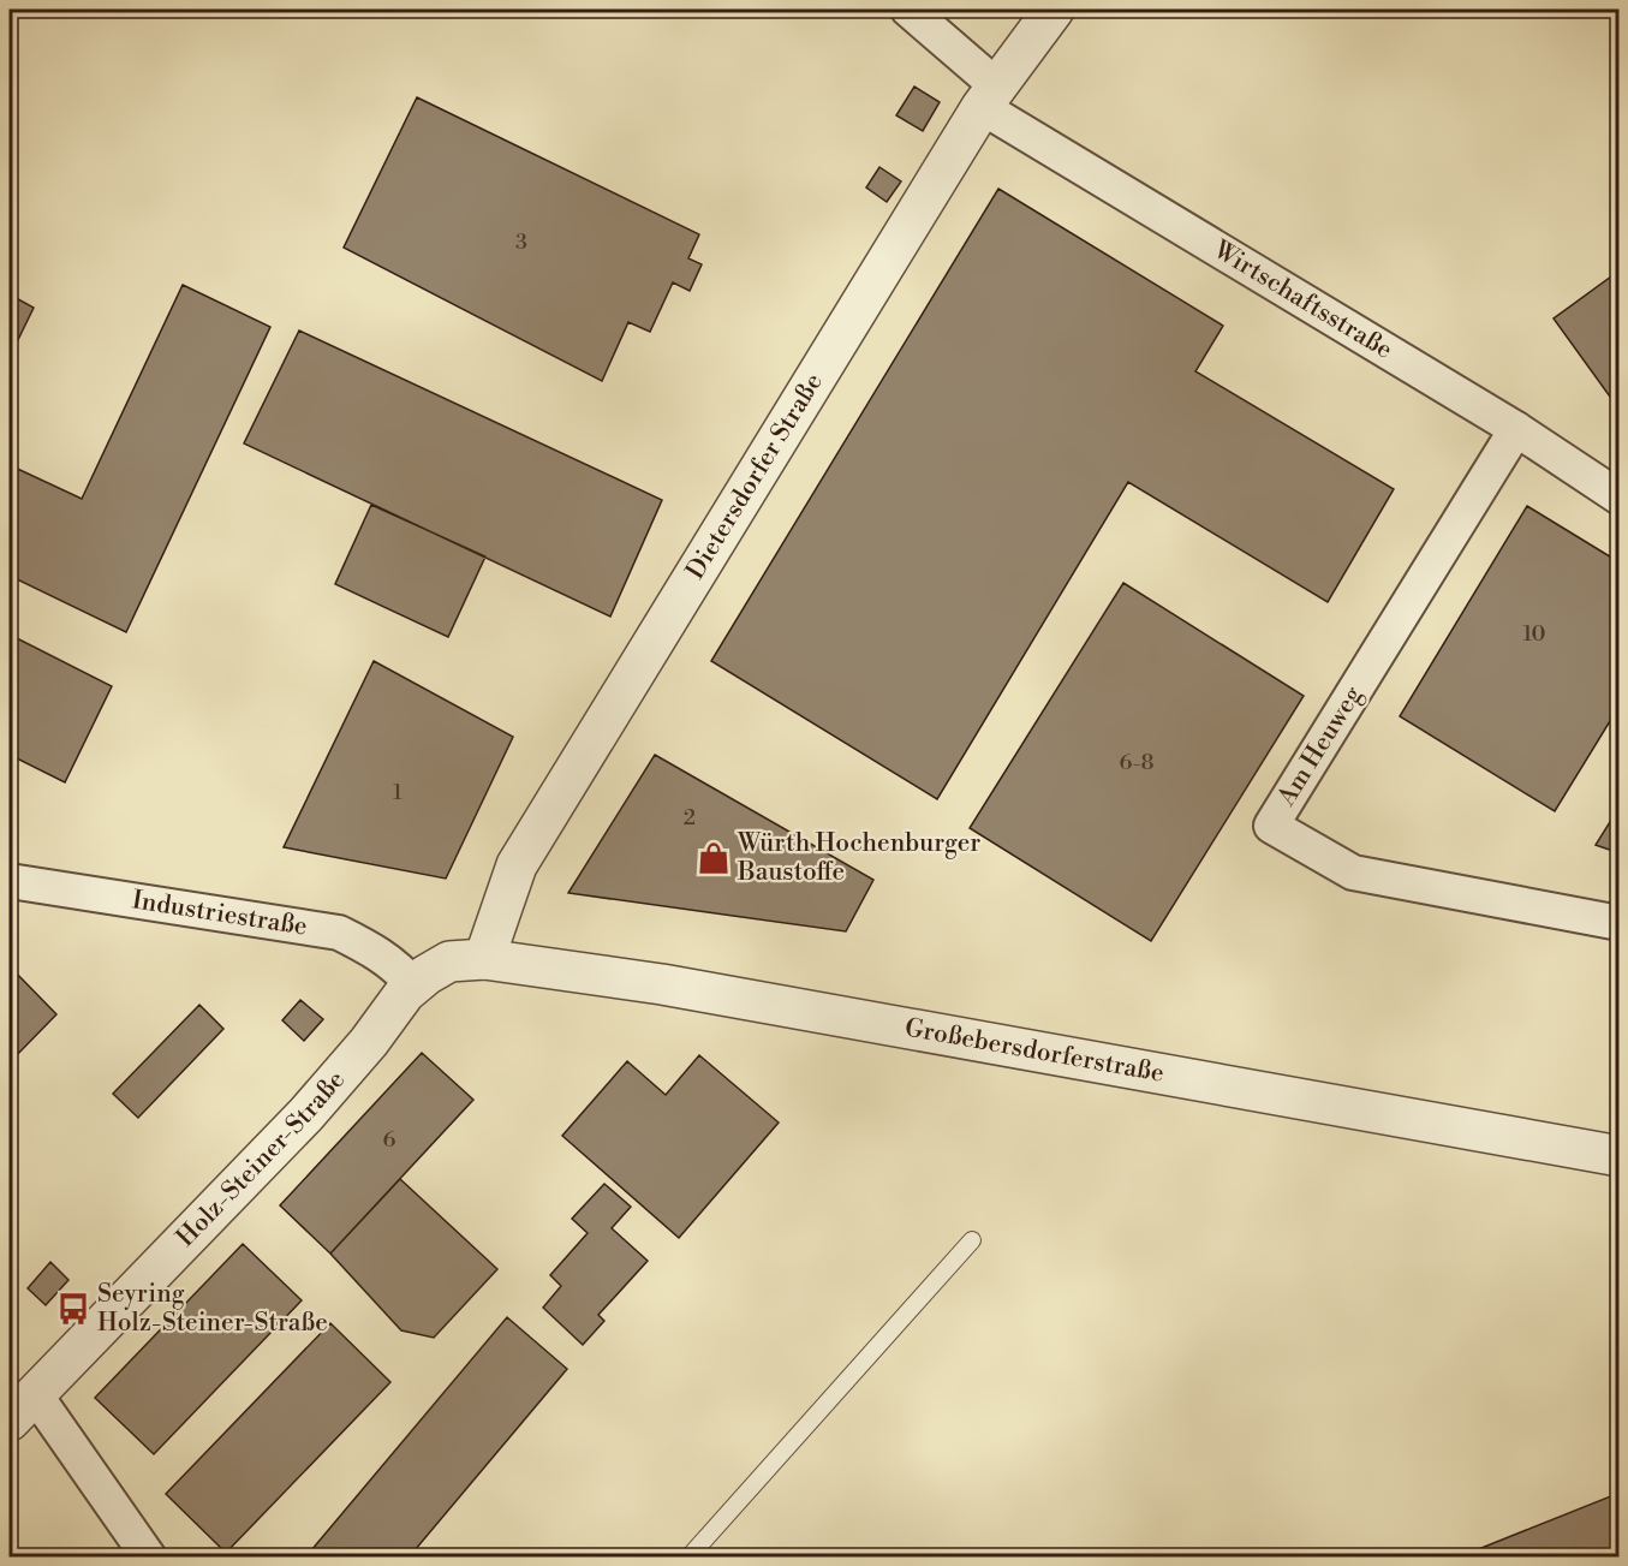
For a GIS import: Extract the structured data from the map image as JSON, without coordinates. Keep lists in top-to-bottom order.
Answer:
{
  "streets": {
    "street": [
      "Wirtschaftsstraße",
      "Dietersdorfer Straße",
      "Am Heuweg",
      "Industriestraße",
      "Großebersdorferstraße",
      "Holz-Steiner-Straße"
    ]
  },
  "crossings": [
    ["Wirtschaftsstraße", "Dietersdorfer Straße"],
    ["Wirtschaftsstraße", "Am Heuweg"],
    ["Dietersdorfer Straße", "Großebersdorferstraße"],
    ["Dietersdorfer Straße", "Holz-Steiner-Straße"],
    ["Industriestraße", "Holz-Steiner-Straße"],
    ["Großebersdorferstraße", "Holz-Steiner-Straße"]
  ],
  "places": {
    "shop": ["Würth Hochenburger Baustoffe"],
    "bus stop": ["Seyring Holz-Steiner-Straße"]
  },
  "house_numbers": [
    "3",
    "10",
    "6-8",
    "1",
    "2",
    "6"
  ]
}
